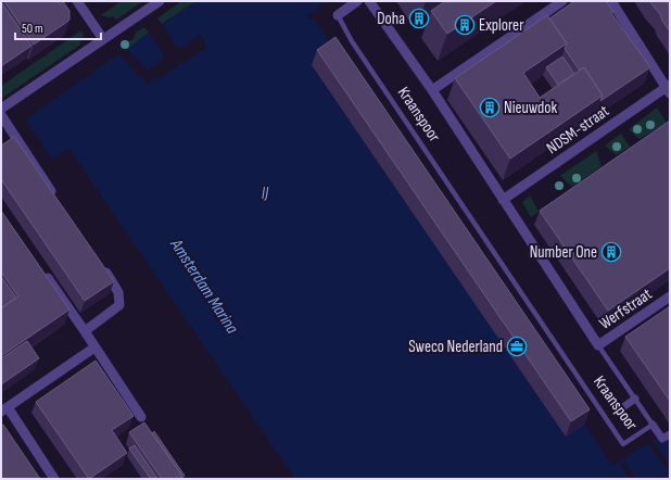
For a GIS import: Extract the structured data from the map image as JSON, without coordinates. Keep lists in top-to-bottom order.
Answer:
{
  "streets": {
    "street": ["Kraanspoor", "NDSM-straat", "Werfstraat"]
  },
  "crossings": [
    ["Kraanspoor", "NDSM-straat"],
    ["Kraanspoor", "Werfstraat"]
  ],
  "water": ["IJ", "Amsterdam Marina"],
  "places": {
    "building": [
      "Doha",
      "Explorer",
      "Nieuwdok",
      "Number One"
    ],
    "office": ["Sweco Nederland"]
  },
  "scale_bar": "50 m"
}
